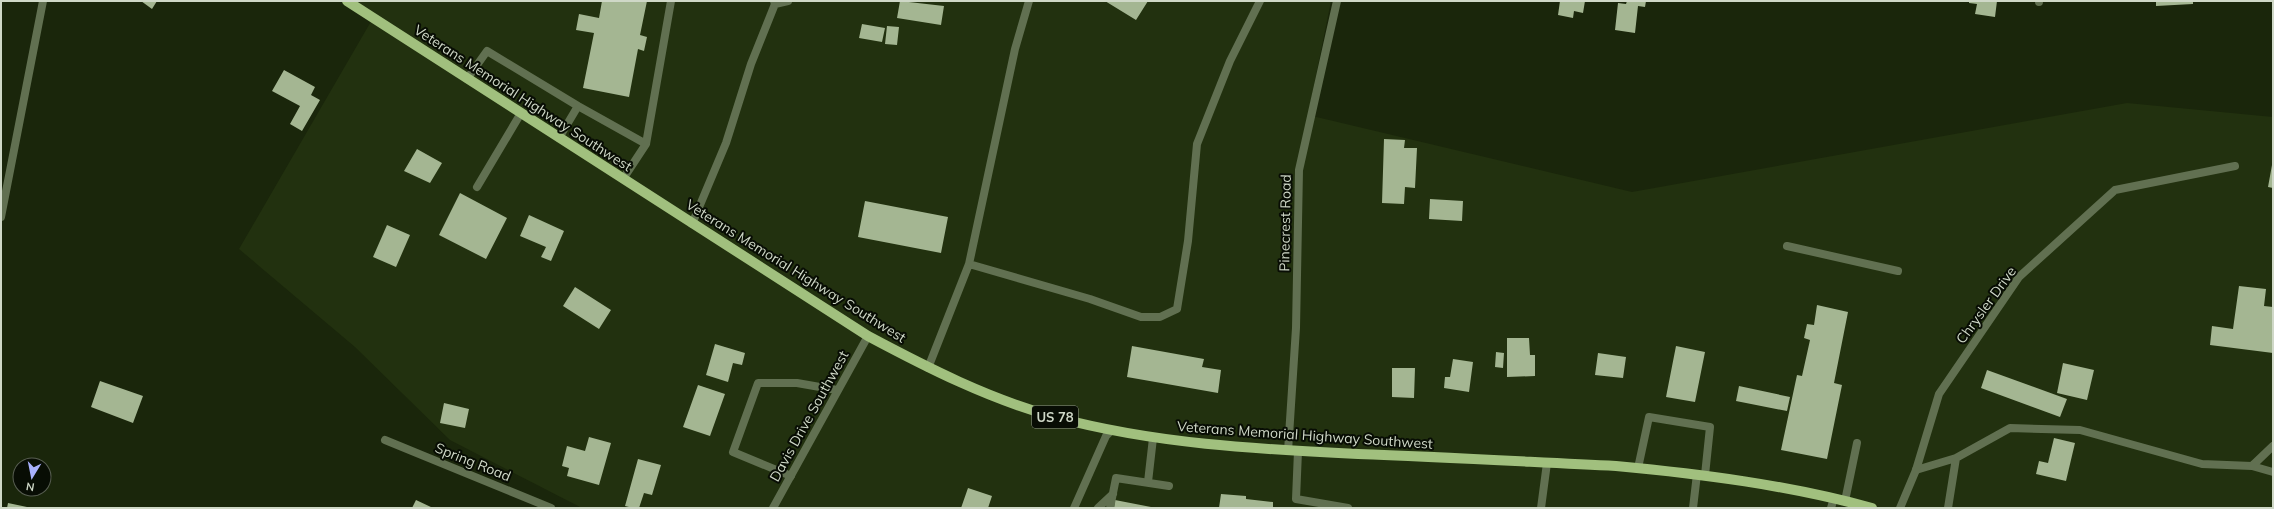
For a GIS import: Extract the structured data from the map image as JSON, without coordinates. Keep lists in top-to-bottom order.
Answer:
{
  "streets": {
    "main road": ["Veterans Memorial Highway Southwest", "US 78"],
    "street": [
      "Pinecrest Road",
      "Chrysler Drive",
      "Davis Drive Southwest",
      "Spring Road"
    ]
  },
  "crossings": [
    ["Veterans Memorial Highway Southwest", "Pinecrest Road"],
    ["Veterans Memorial Highway Southwest", "Davis Drive Southwest"]
  ],
  "north": "bottom"
}
